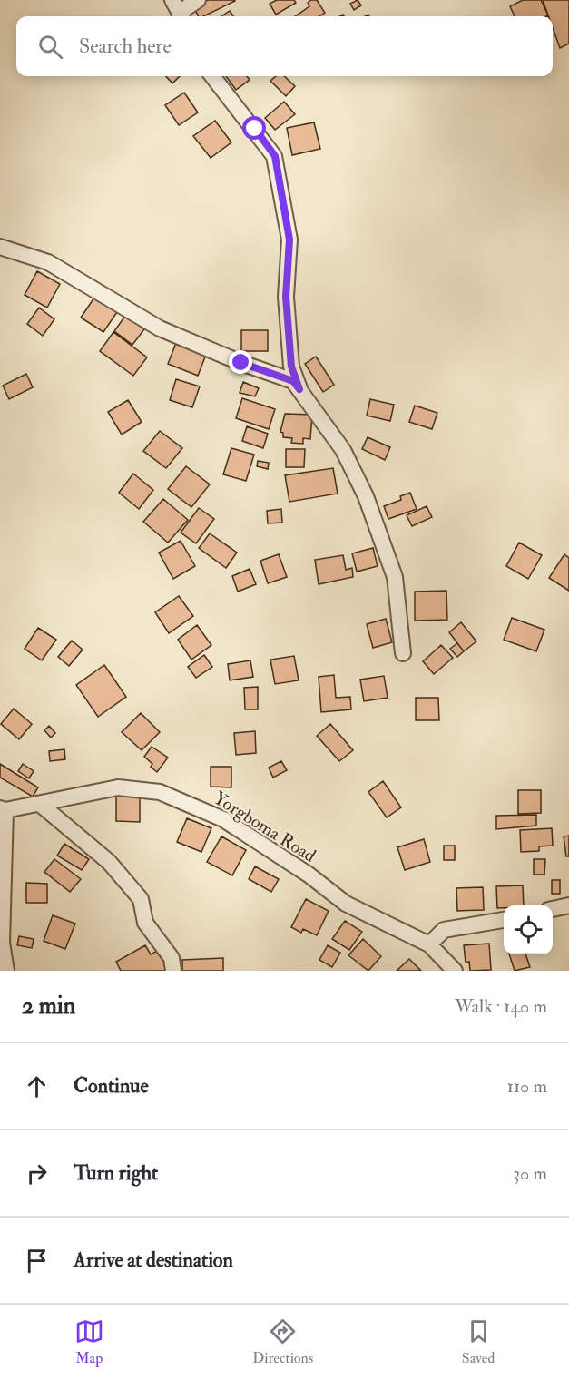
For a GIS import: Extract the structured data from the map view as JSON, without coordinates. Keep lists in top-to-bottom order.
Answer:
{
  "streets": {
    "street": ["Yorgboma Road"]
  },
  "page": {
    "search": "Search here",
    "heading": ["2 min", "Walk · 140 m"],
    "list": [
      ["Continue", "110 m"],
      ["Turn right", "30 m"],
      "Arrive at destination"
    ],
    "nav": ["Map", "Directions", "Saved"]
  }
}
